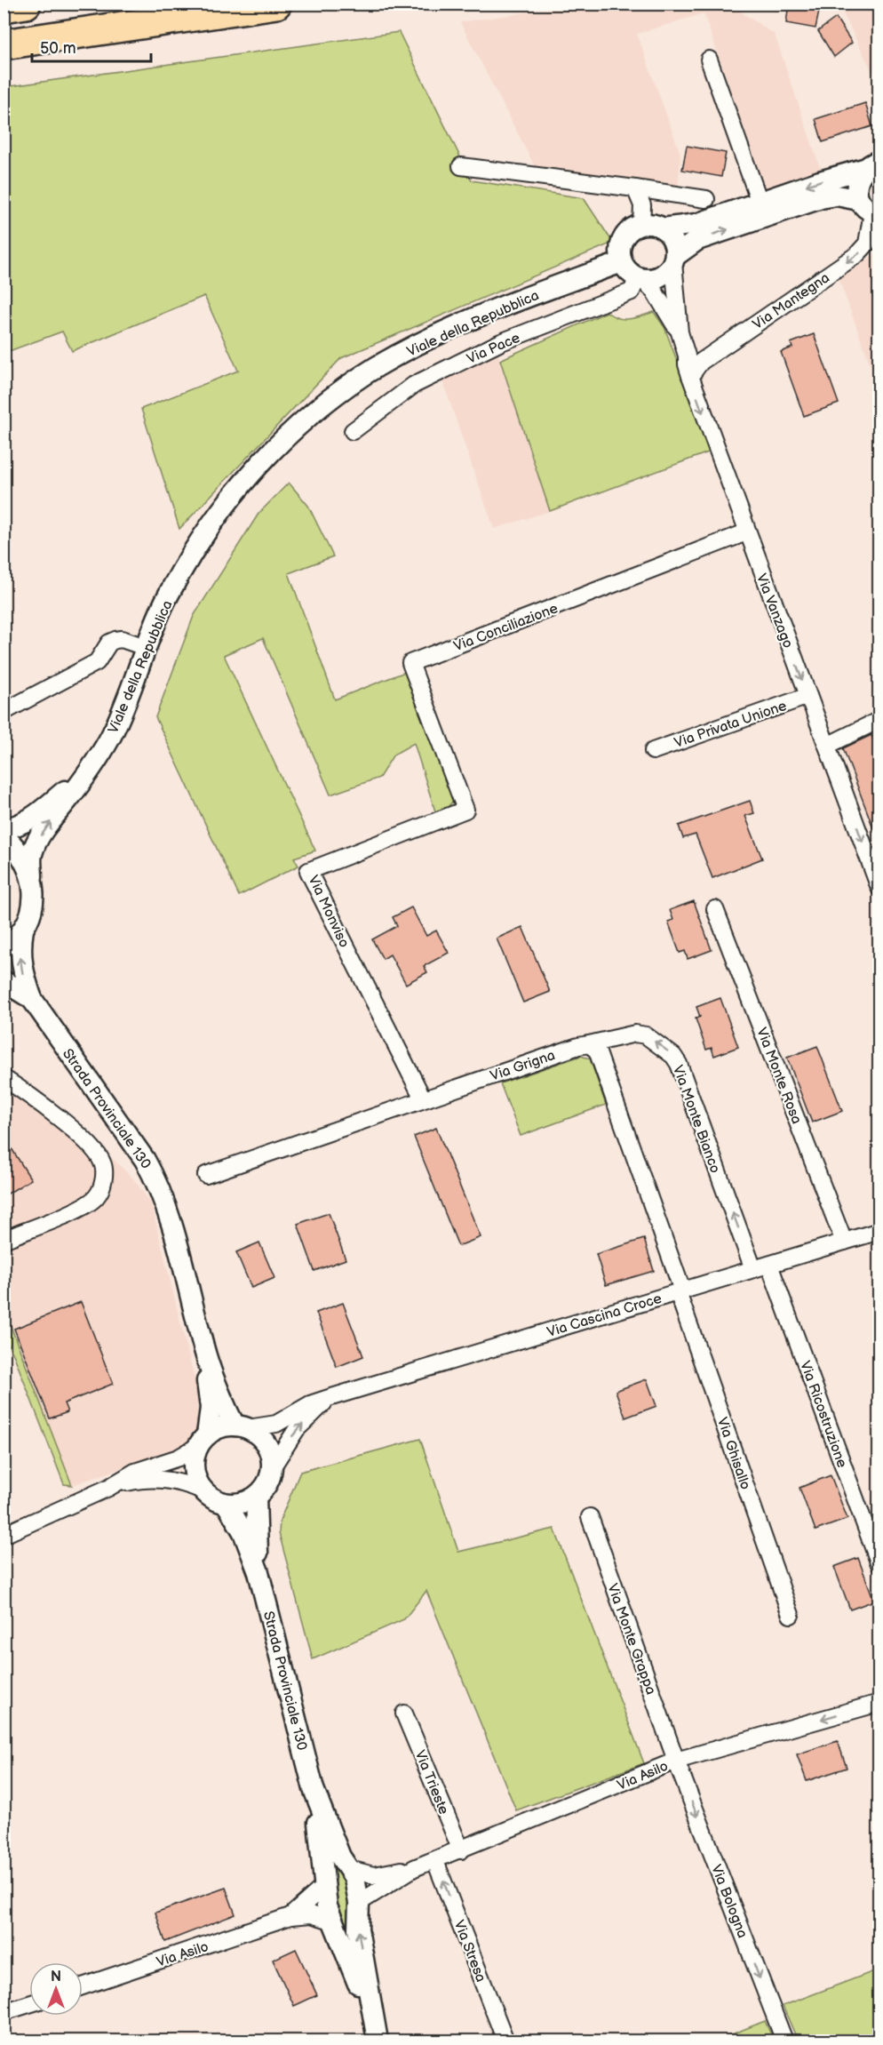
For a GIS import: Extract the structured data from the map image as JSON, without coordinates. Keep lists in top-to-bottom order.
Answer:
{
  "streets": {
    "street": [
      "Via Mantegna",
      "Viale della Repubblica",
      "Via Pace",
      "Via Vanzago",
      "Via Conciliazione",
      "Via Privata Unione",
      "Via Monviso",
      "Via Grigna",
      "Via Monte Rosa",
      "Strada Provinciale 130",
      "Via Monte Bianco",
      "Via Cascina Croce",
      "Via Ricostruzione",
      "Via Ghisallo",
      "Via Monte Grappa",
      "Via Asilo",
      "Via Trieste",
      "Via Bologna",
      "Via Stresa"
    ]
  },
  "crossings": [
    ["Via Mantegna", "Via Vanzago"],
    ["Viale della Repubblica", "Via Pace"],
    ["Viale della Repubblica", "Strada Provinciale 130"],
    ["Via Vanzago", "Via Conciliazione"],
    ["Via Vanzago", "Via Privata Unione"],
    ["Via Conciliazione", "Via Monviso"],
    ["Via Monviso", "Via Grigna"],
    ["Via Grigna", "Via Monte Bianco"],
    ["Via Monte Rosa", "Via Cascina Croce"],
    ["Strada Provinciale 130", "Via Cascina Croce"],
    ["Strada Provinciale 130", "Via Asilo"],
    ["Via Monte Bianco", "Via Cascina Croce"],
    ["Via Cascina Croce", "Via Ricostruzione"],
    ["Via Cascina Croce", "Via Ghisallo"],
    ["Via Monte Grappa", "Via Asilo"],
    ["Via Monte Grappa", "Via Bologna"],
    ["Via Asilo", "Via Trieste"],
    ["Via Asilo", "Via Bologna"],
    ["Via Asilo", "Via Stresa"]
  ],
  "one_way": ["Via Vanzago", "Via Bologna", "Via Stresa"],
  "scale_bar": "50 m",
  "north": "top"
}
